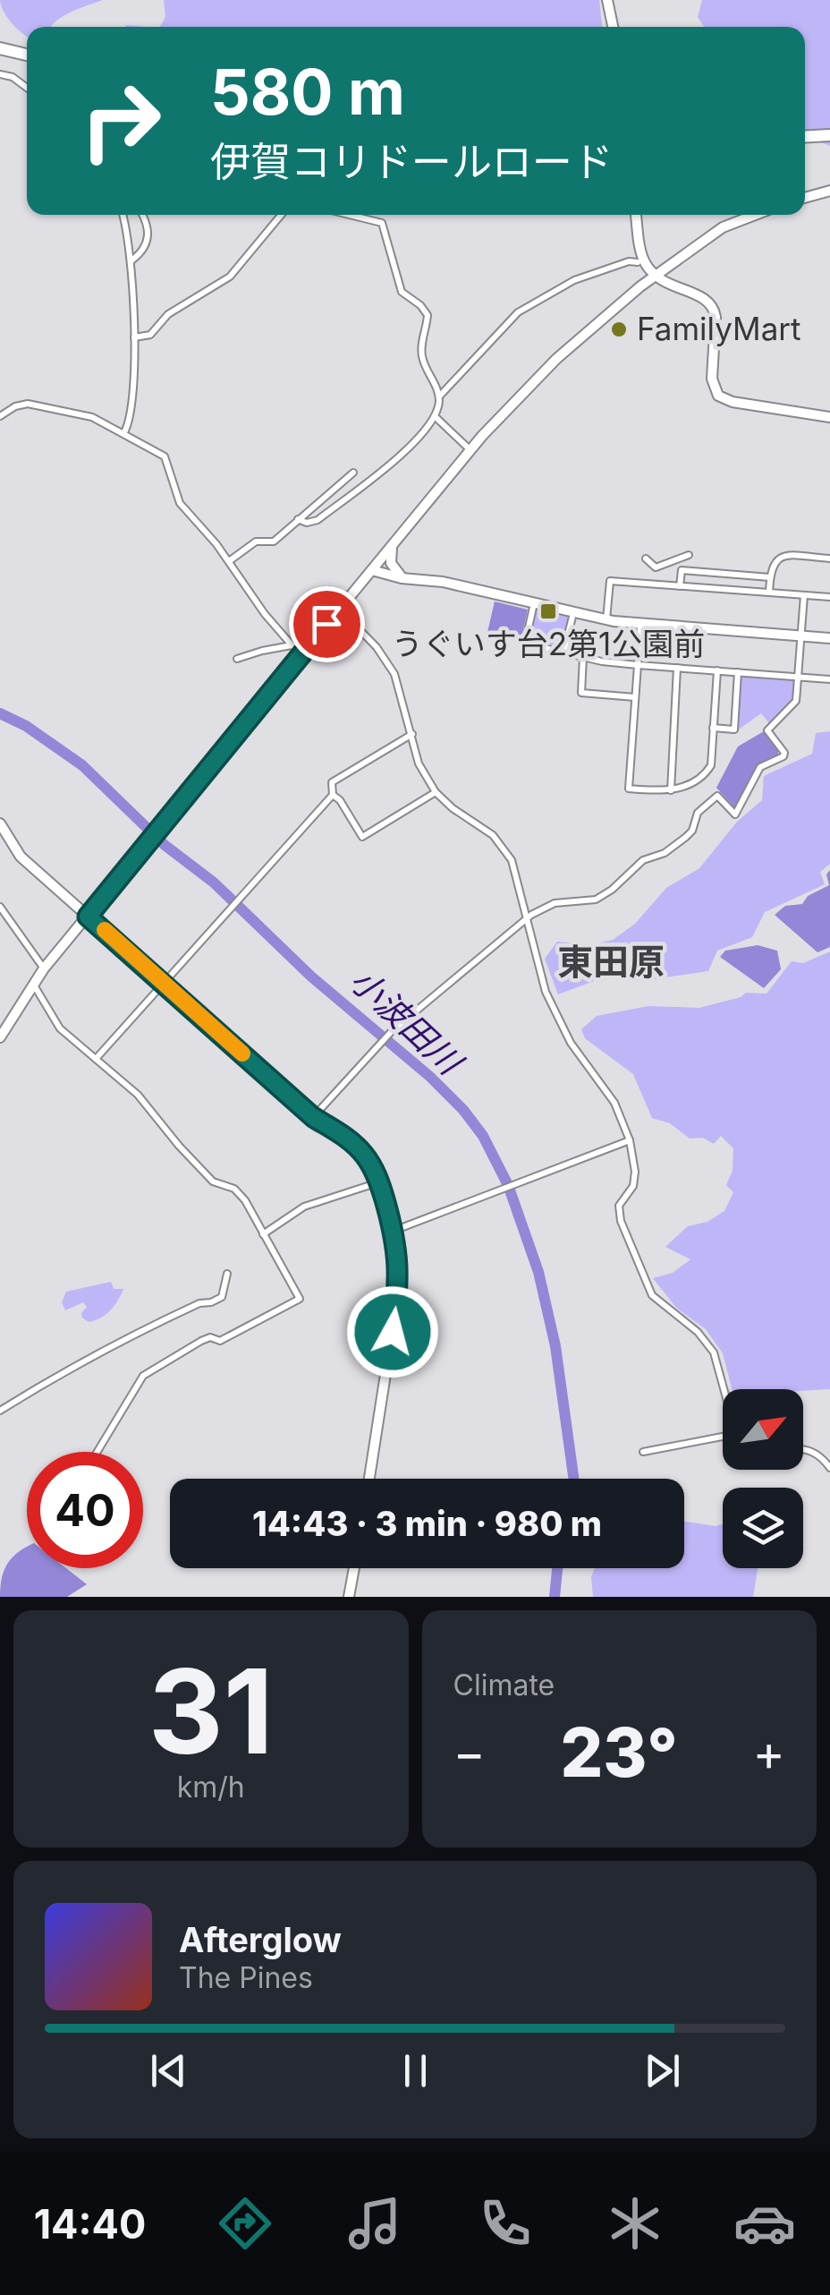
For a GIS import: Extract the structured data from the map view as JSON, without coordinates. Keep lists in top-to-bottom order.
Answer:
{
  "districts": ["東田原"],
  "water": ["小波田川"],
  "places": {
    "other": ["FamilyMart"],
    "transit": ["うぐいす台2第1公園前"]
  },
  "north": "top right",
  "page": {
    "turn": ["580 m", "伊賀コリドールロード"],
    "limit": "40",
    "trip": "14:43 · 3 min · 980 m",
    "tile": [
      ["31", "km/h"],
      "Climate"
    ],
    "heat": ["−", "23°", "+"],
    "song": ["Afterglow", "The Pines"],
    "tabs": "14:40"
  }
}
